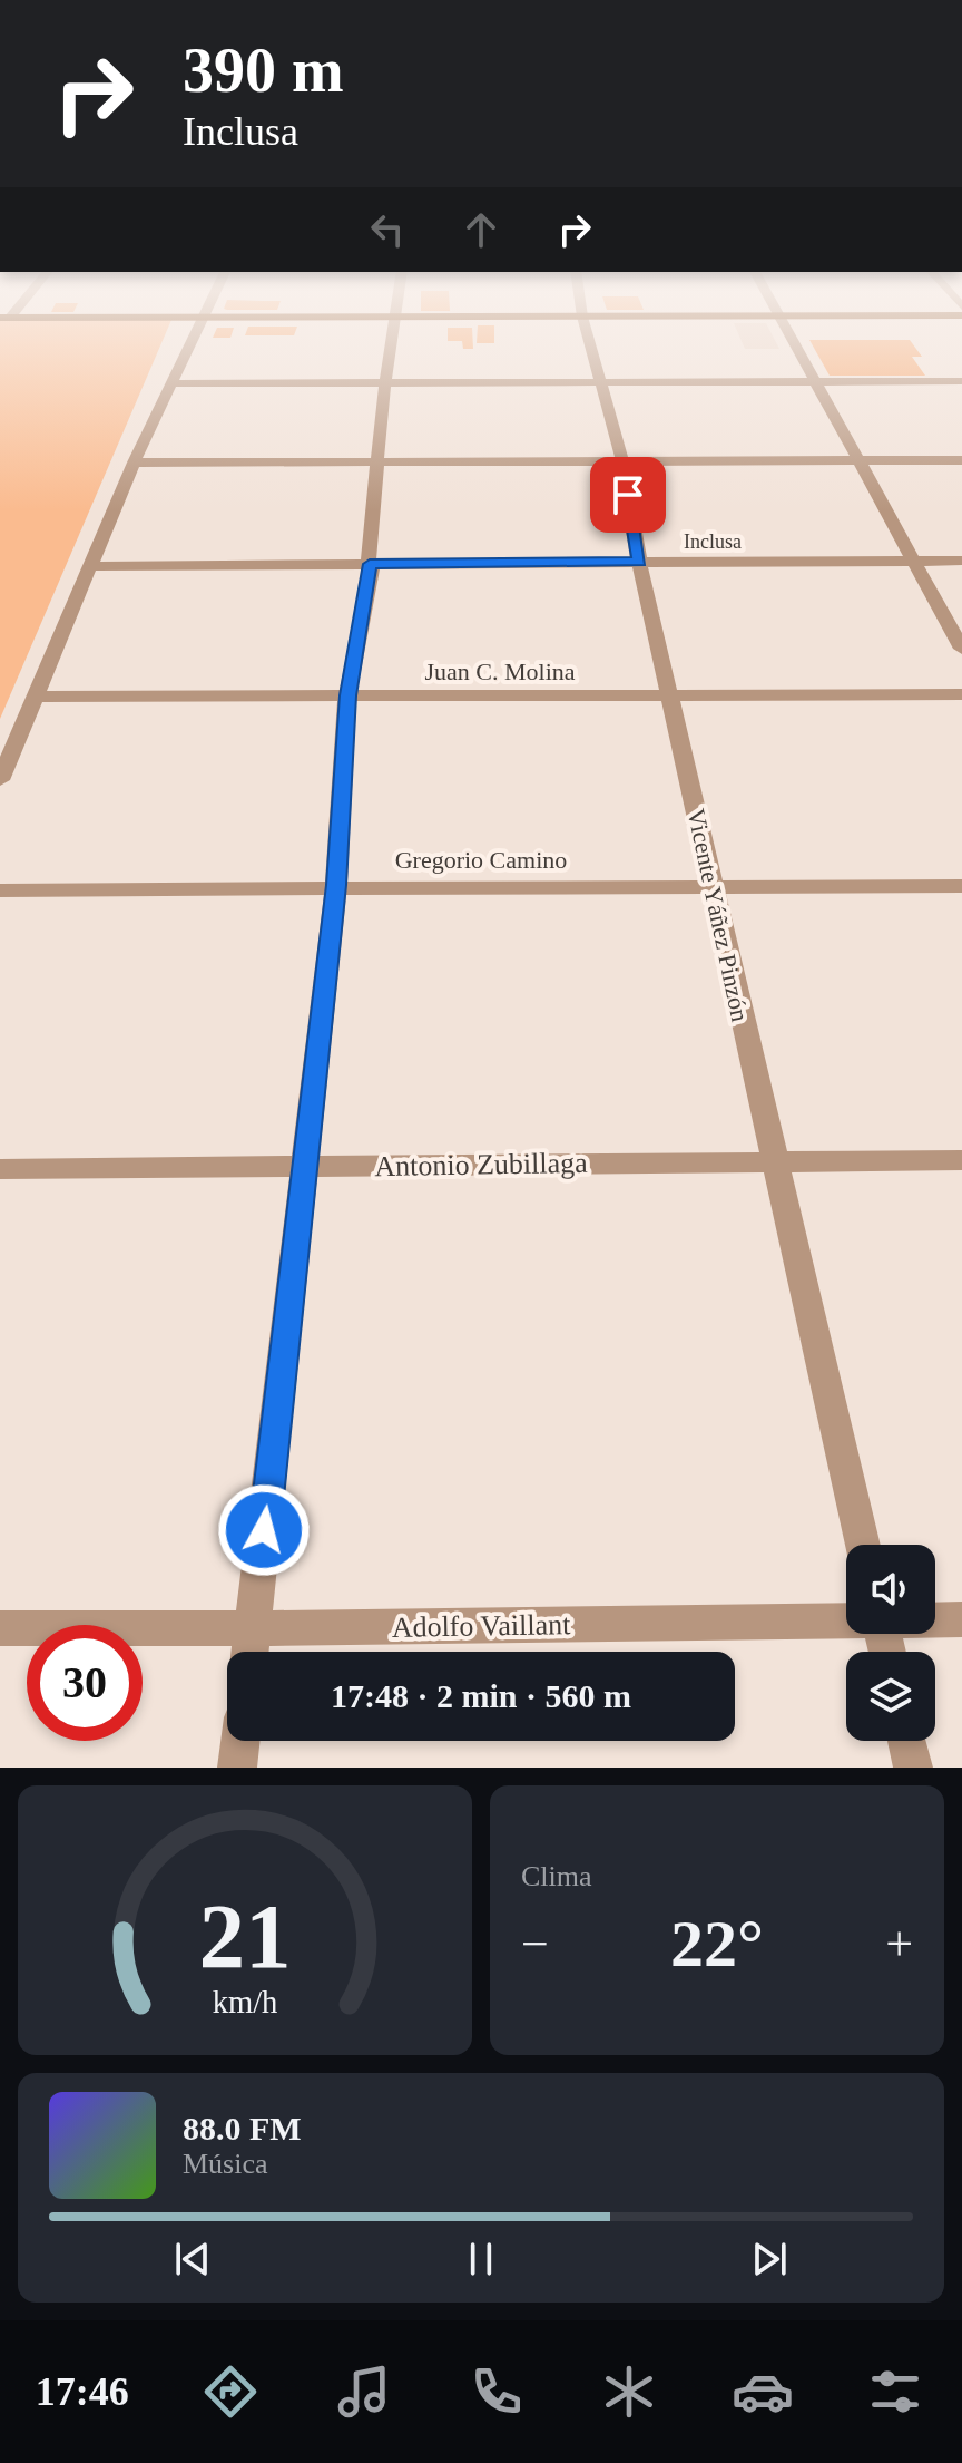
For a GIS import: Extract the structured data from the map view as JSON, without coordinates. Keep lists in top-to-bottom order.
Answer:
{
  "streets": {
    "street": [
      "Inclusa",
      "Juan C. Molina",
      "Gregorio Camino",
      "Vicente Yáñez Pinzón",
      "Antonio Zubillaga",
      "Adolfo Vaillant"
    ]
  },
  "crossings": [
    ["Inclusa", "Vicente Yáñez Pinzón"],
    ["Juan C. Molina", "Vicente Yáñez Pinzón"],
    ["Gregorio Camino", "Vicente Yáñez Pinzón"],
    ["Vicente Yáñez Pinzón", "Antonio Zubillaga"]
  ],
  "page": {
    "turn": ["390 m", "Inclusa"],
    "limit": "30",
    "trip": "17:48 · 2 min · 560 m",
    "tile": "Clima",
    "heat": ["−", "22°", "+"],
    "song": ["88.0 FM", "Música"],
    "tabs": "17:46",
    "gauge": ["21", "km/h"]
  }
}
